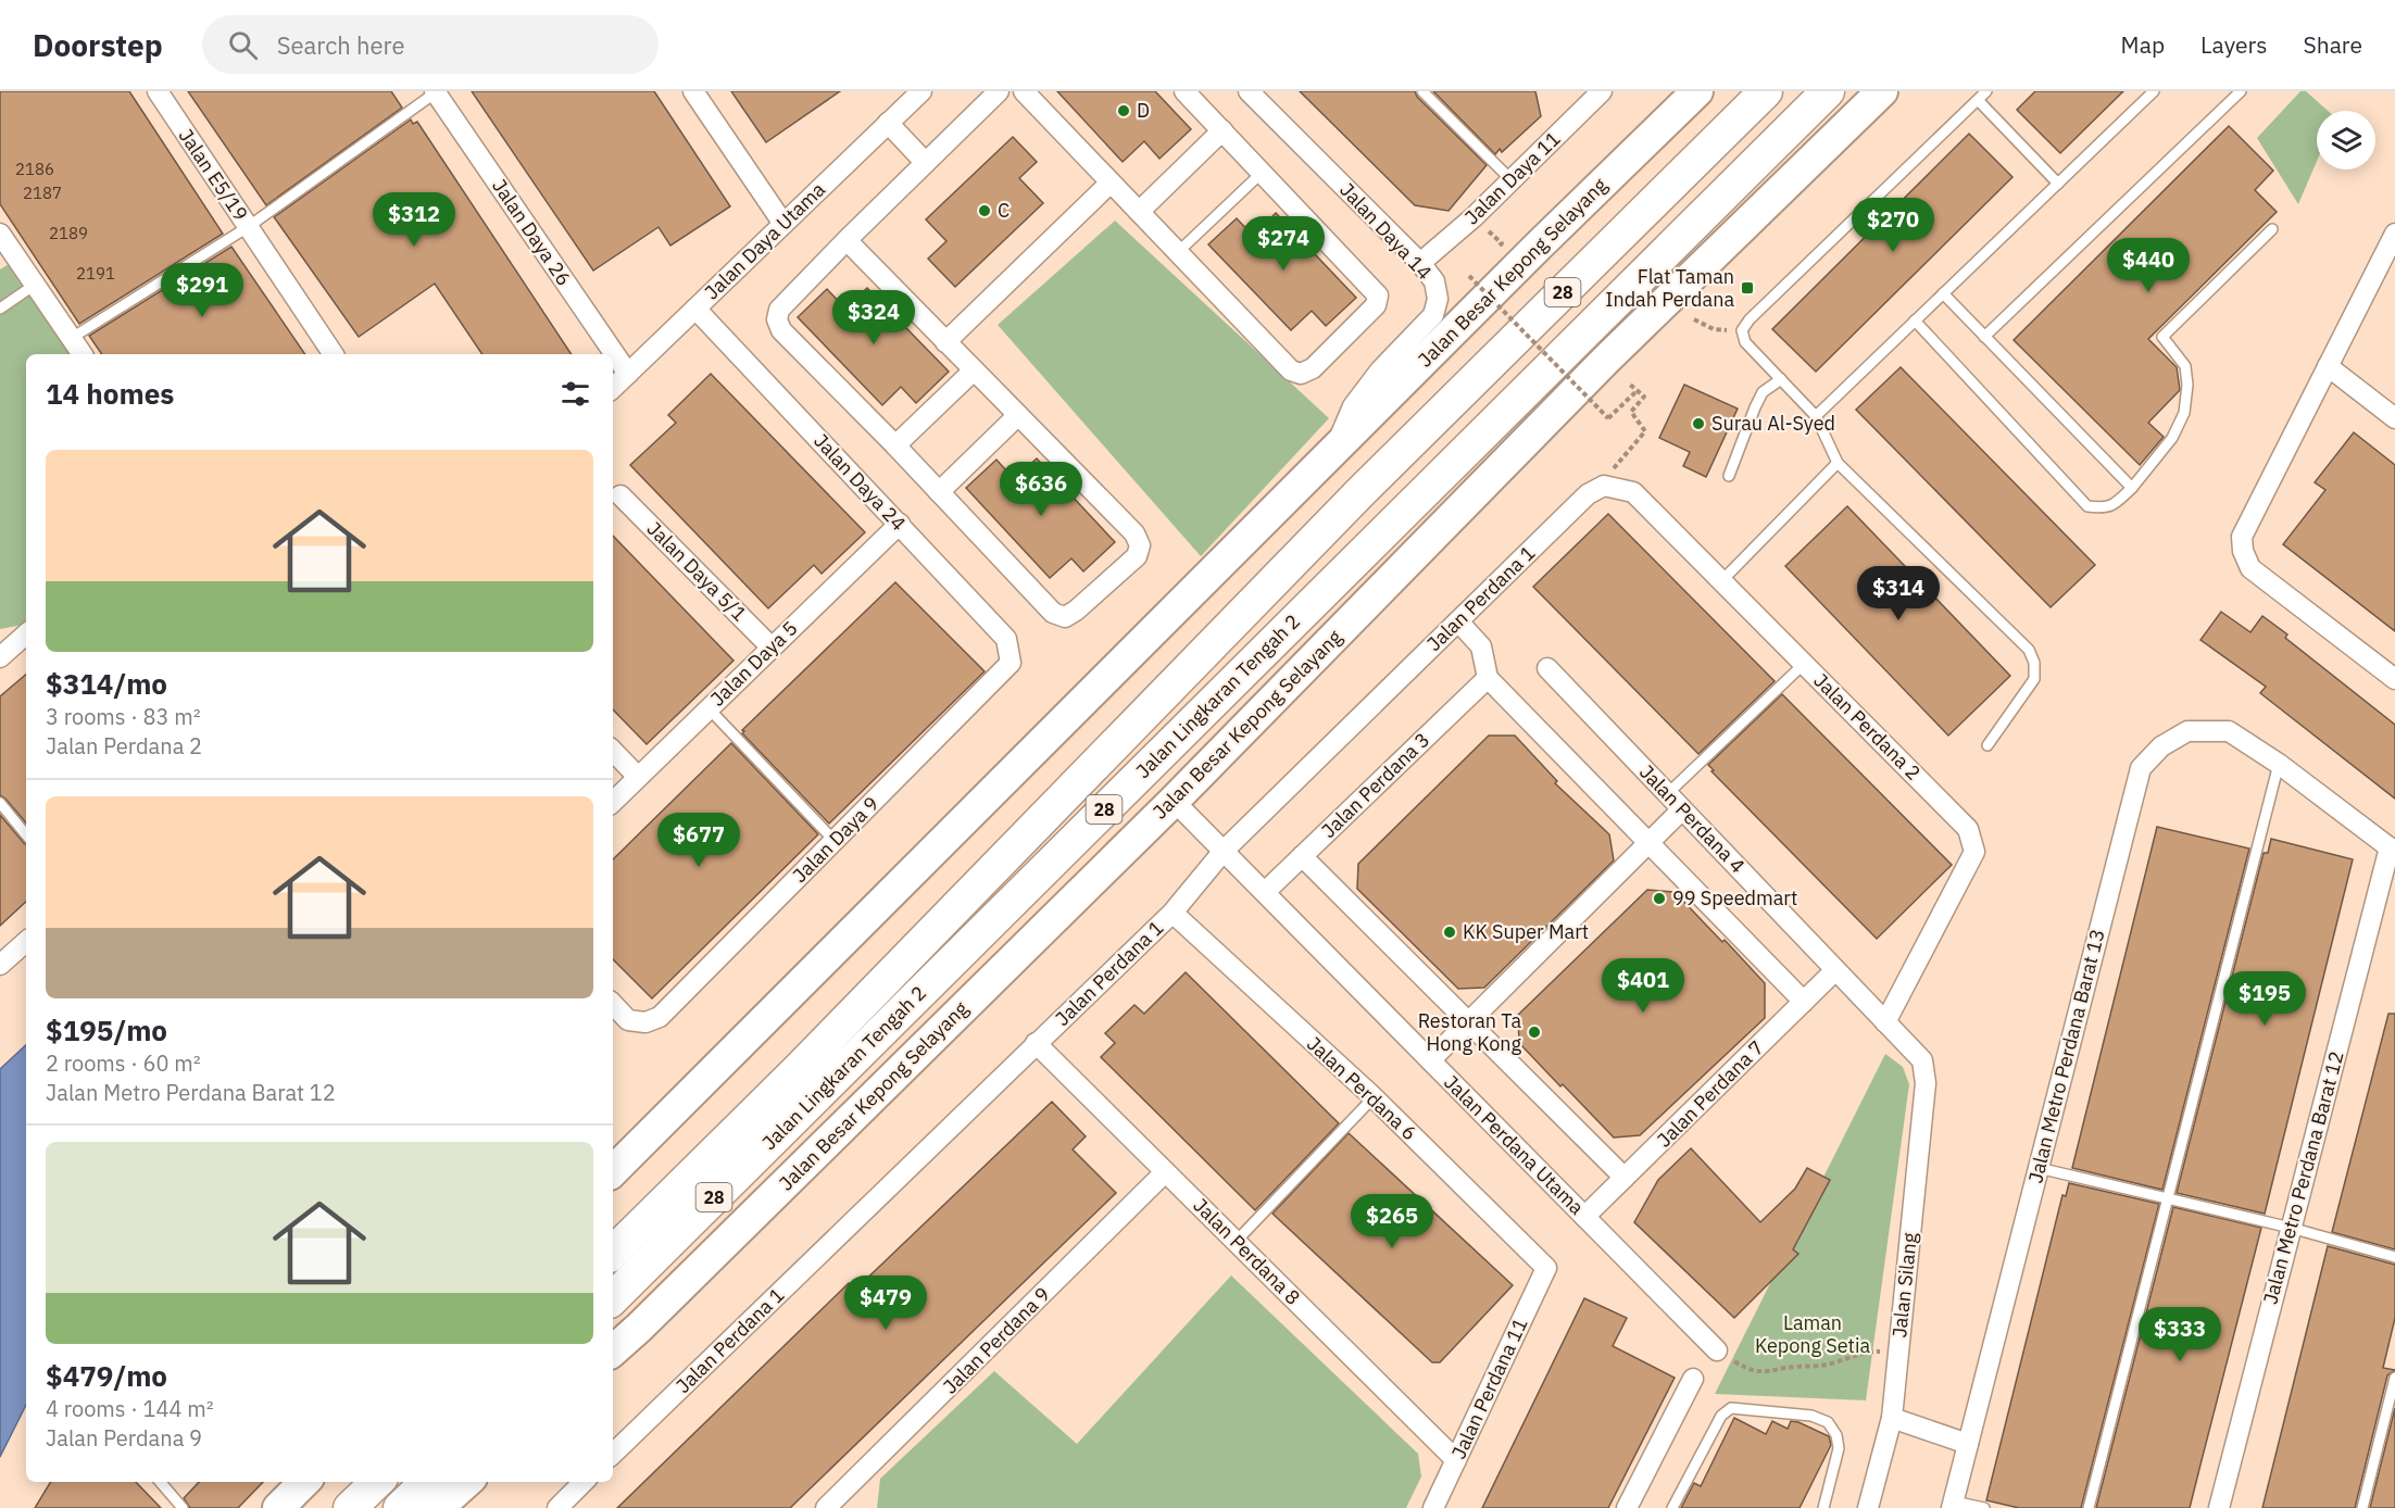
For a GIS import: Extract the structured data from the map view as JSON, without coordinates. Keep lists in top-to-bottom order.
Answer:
{
  "streets": {
    "highway": ["28", "Jalan Lingkaran Tengah 2"],
    "main road": ["Jalan Besar Kepong Selayang"],
    "street": [
      "Jalan E5/19",
      "Jalan Daya 11",
      "Jalan Daya 14",
      "Jalan Daya 26",
      "Jalan Daya Utama",
      "Jalan Daya 24",
      "Jalan Daya 5/1",
      "Jalan Perdana 1",
      "Jalan Daya 5",
      "Jalan Perdana 2",
      "Jalan Perdana 3",
      "Jalan Perdana 4",
      "Jalan Daya 9",
      "Jalan Metro Perdana Barat 13",
      "Jalan Perdana 6",
      "Jalan Perdana 7",
      "Jalan Perdana Utama",
      "Jalan Metro Perdana Barat 12",
      "Jalan Perdana 8",
      "Jalan Silang",
      "Jalan Perdana 9",
      "Jalan Perdana 11"
    ]
  },
  "crossings": [
    ["Jalan Daya 11", "Jalan Daya 14"],
    ["Jalan Daya 14", "Jalan Besar Kepong Selayang"],
    ["Jalan Daya 26", "Jalan Daya Utama"],
    ["Jalan Daya Utama", "Jalan Daya 24"],
    ["Jalan Besar Kepong Selayang", "Jalan Perdana Utama"],
    ["Jalan Daya 24", "Jalan Daya 5"],
    ["Jalan Daya 24", "Jalan Daya 9"],
    ["Jalan Daya 5/1", "Jalan Daya 5"],
    ["Jalan Perdana 1", "Jalan Perdana 2"],
    ["Jalan Perdana 1", "Jalan Perdana 6"],
    ["Jalan Perdana 1", "Jalan Perdana Utama"],
    ["Jalan Perdana 1", "Jalan Perdana 8"],
    ["Jalan Perdana 2", "Jalan Perdana 4"],
    ["Jalan Perdana 3", "Jalan Perdana Utama"],
    ["Jalan Perdana 4", "Jalan Perdana 7"],
    ["Jalan Perdana 4", "Jalan Silang"],
    ["Jalan Perdana 6", "Jalan Perdana 11"],
    ["Jalan Perdana 7", "Jalan Perdana Utama"],
    ["Jalan Perdana 8", "Jalan Perdana 9"],
    ["Jalan Perdana 8", "Jalan Perdana 11"]
  ],
  "parks": ["Laman Kepong Setia"],
  "places": {
    "other": [
      "D",
      "C",
      "Surau Al-Syed",
      "99 Speedmart",
      "KK Super Mart",
      "Restoran Ta Hong Kong"
    ],
    "transit": ["Flat Taman Indah Perdana"]
  },
  "house_numbers": [
    "2186",
    "2187",
    "2189",
    "2191"
  ],
  "page": {
    "header": "Doorstep",
    "search": "Search here",
    "nav": ["Map", "Layers", "Share"],
    "price": [
      "$312",
      "$270",
      "$274",
      "$440",
      "$291",
      "$324",
      "$636",
      "$314",
      "$677",
      "$401",
      "$195",
      "$265",
      "$479",
      "$333"
    ],
    "heading": "14 homes",
    "list": [
      {
        "name": "$314/mo",
        "note": "3 rooms · 83 m² · Jalan Perdana 2"
      },
      {
        "name": "$195/mo",
        "note": "2 rooms · 60 m² · Jalan Metro Perdana Barat 12"
      },
      {
        "name": "$479/mo",
        "note": "4 rooms · 144 m² · Jalan Perdana 9"
      }
    ]
  }
}
